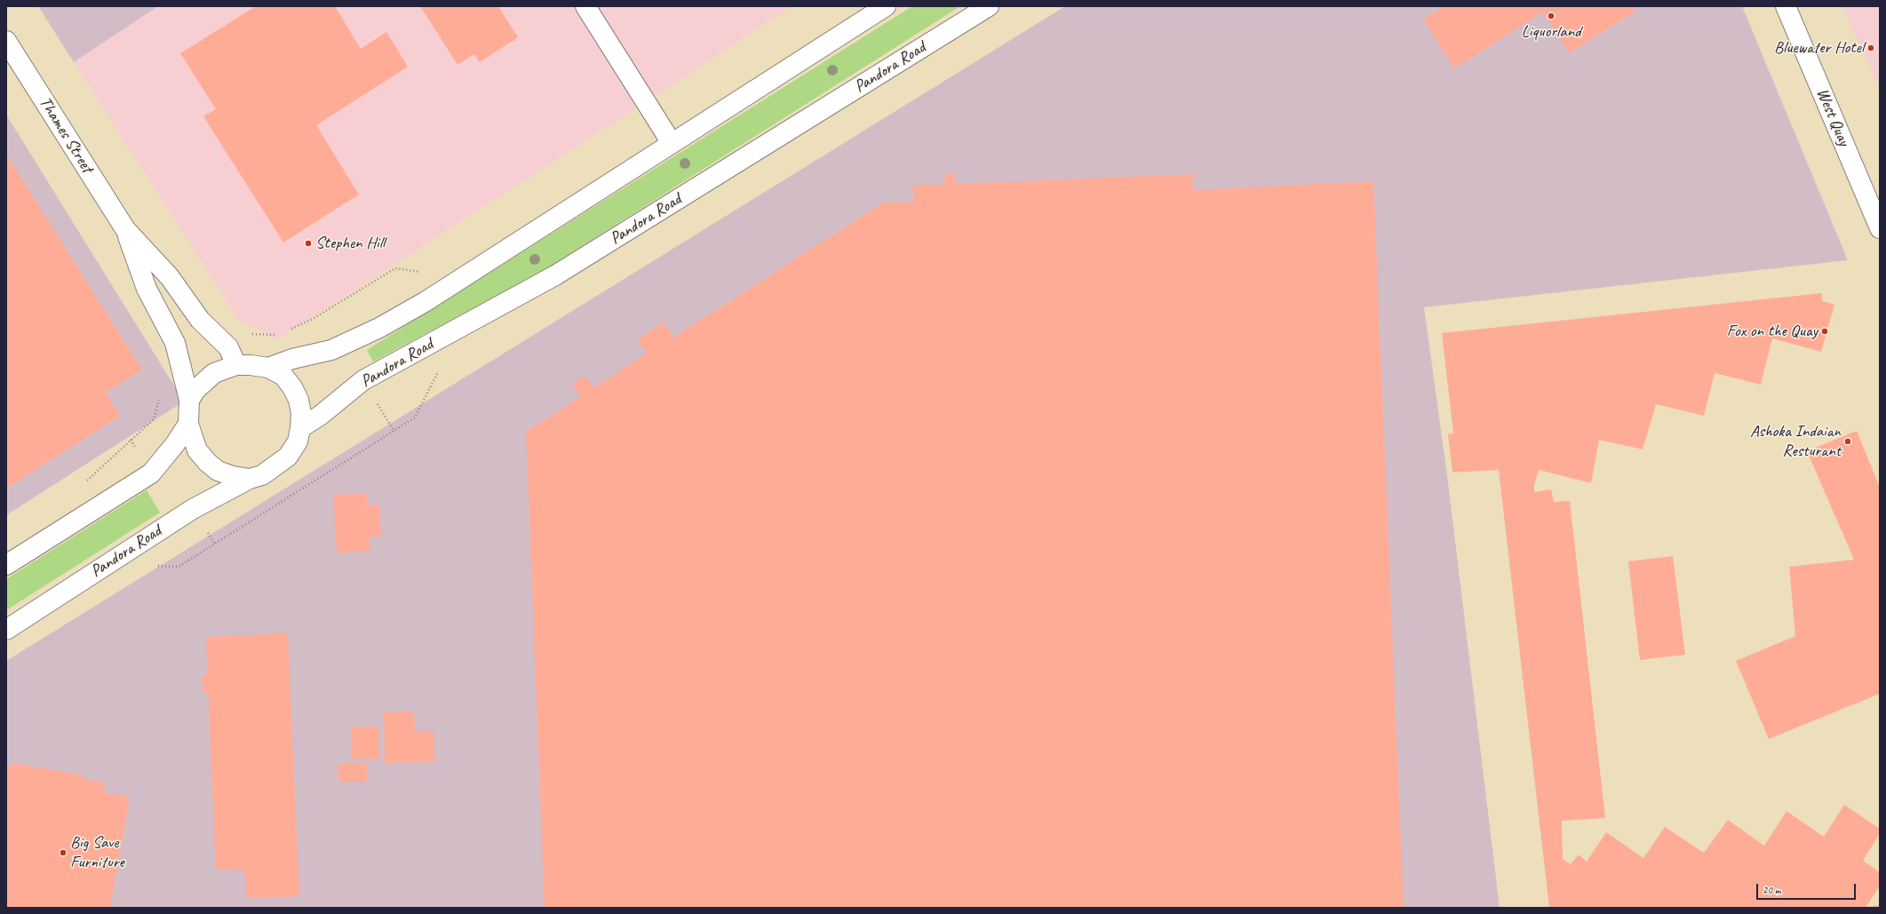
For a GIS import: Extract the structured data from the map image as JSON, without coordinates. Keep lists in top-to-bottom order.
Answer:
{
  "streets": {
    "main road": ["Pandora Road", "West Quay", "Thames Street"]
  },
  "crossings": [
    ["Pandora Road", "Thames Street"]
  ],
  "places": [
    "Liquorland",
    "Bluewater Hotel",
    "Stephen Hill",
    "Fox on the Quay",
    "Ashoka Indaian Resturant",
    "Big Save Furniture"
  ],
  "scale_bar": "20 m"
}
